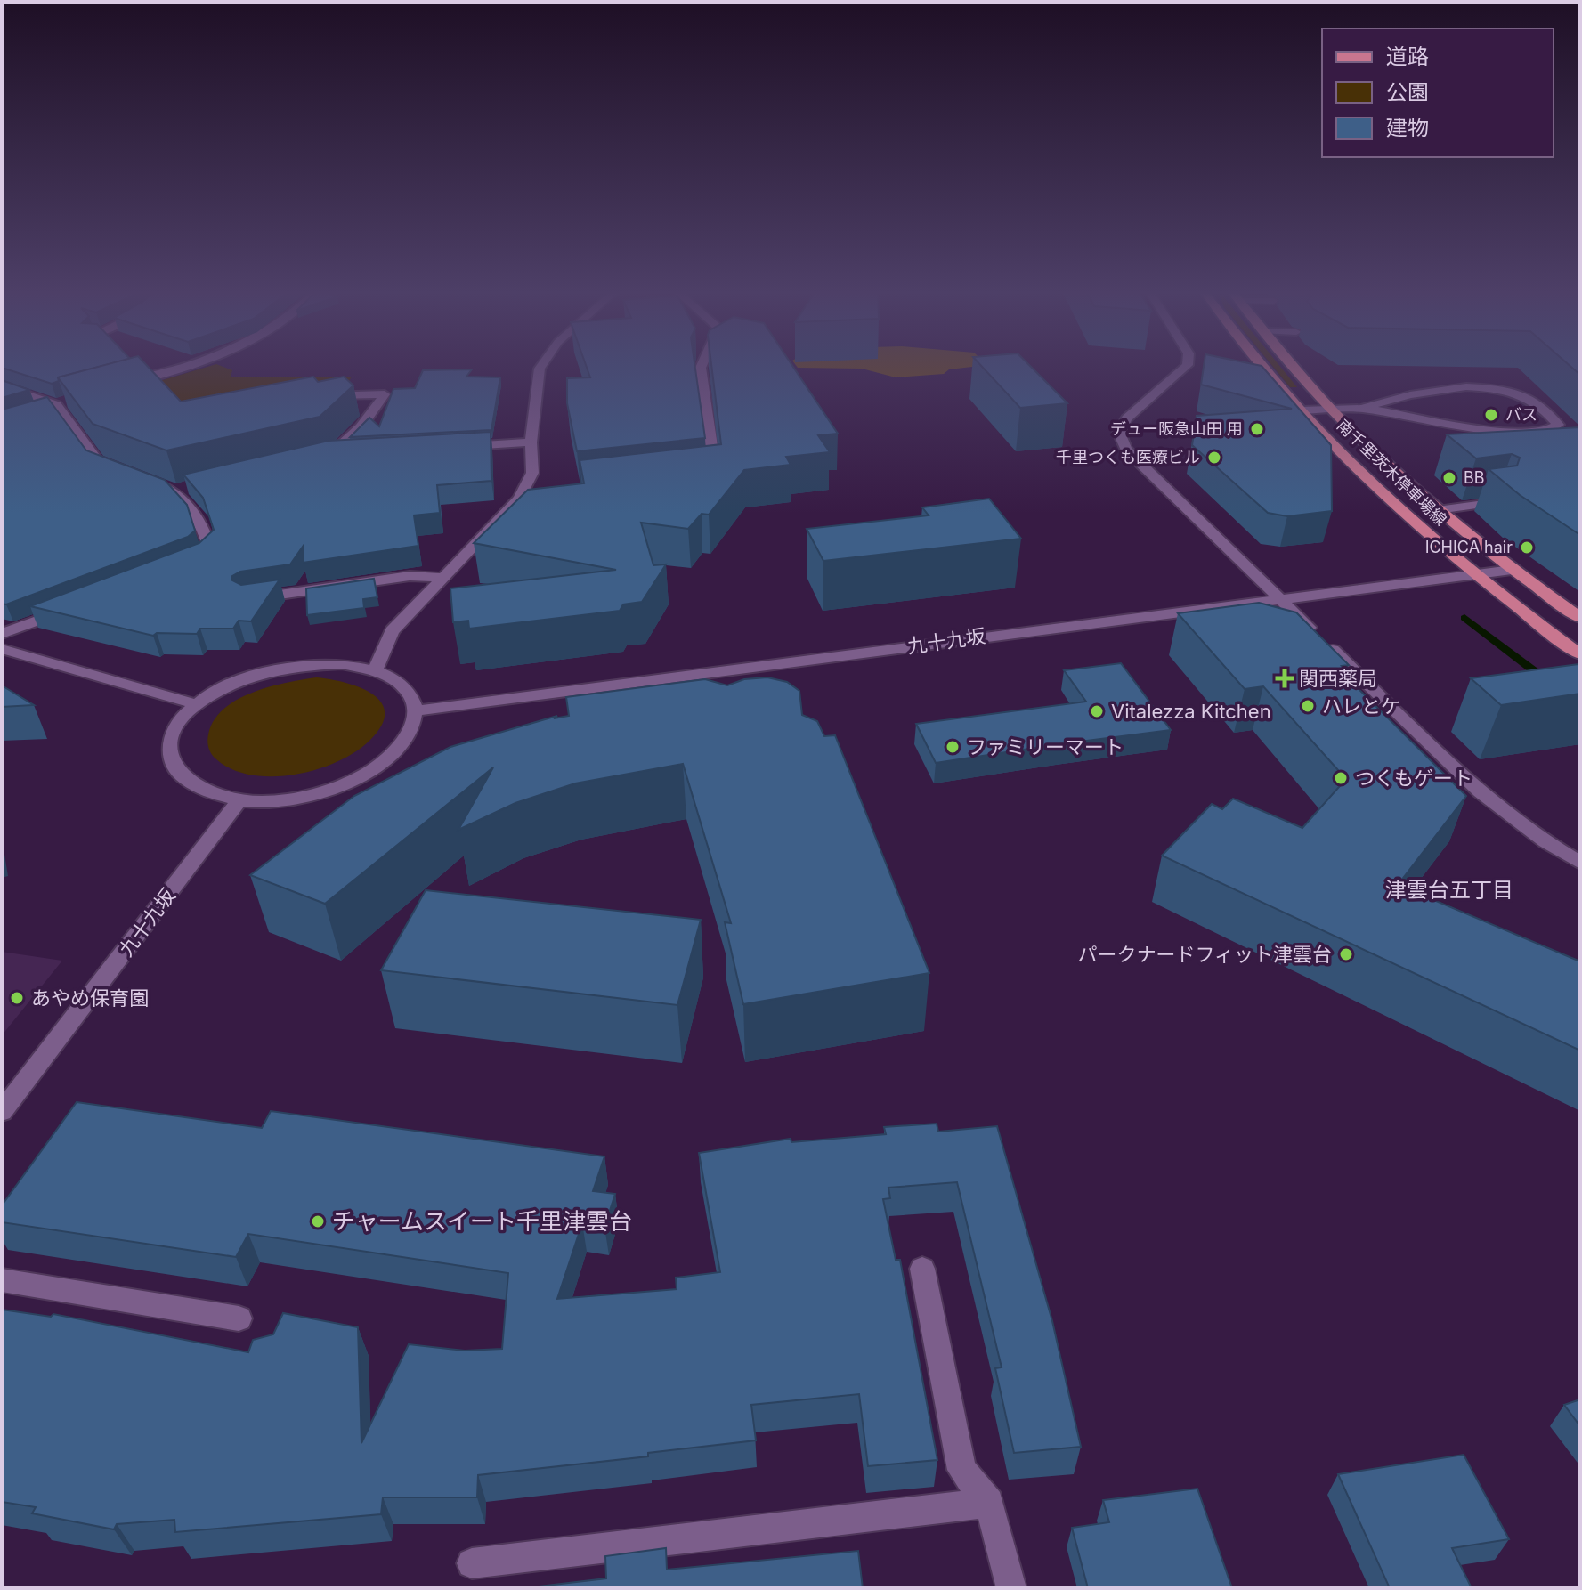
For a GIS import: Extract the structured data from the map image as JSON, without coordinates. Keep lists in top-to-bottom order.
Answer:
{
  "streets": {
    "main road": ["南千里茨木停車場線"],
    "street": ["九十九坂"]
  },
  "crossings": [
    ["南千里茨木停車場線", "九十九坂"]
  ],
  "districts": ["津雲台五丁目"],
  "places": {
    "other": [
      "バス",
      "デュー阪急山田 用",
      "千里つくも医療ビル",
      "BB",
      "ICHICA hair",
      "ハレとケ",
      "Vitalezza Kitchen",
      "ファミリーマート",
      "つくもゲート",
      "パークナードフィット津雲台",
      "あやめ保育園",
      "チャームスイート千里津雲台"
    ],
    "health": ["関西薬局"]
  },
  "legend": ["道路", "公園", "建物"]
}
